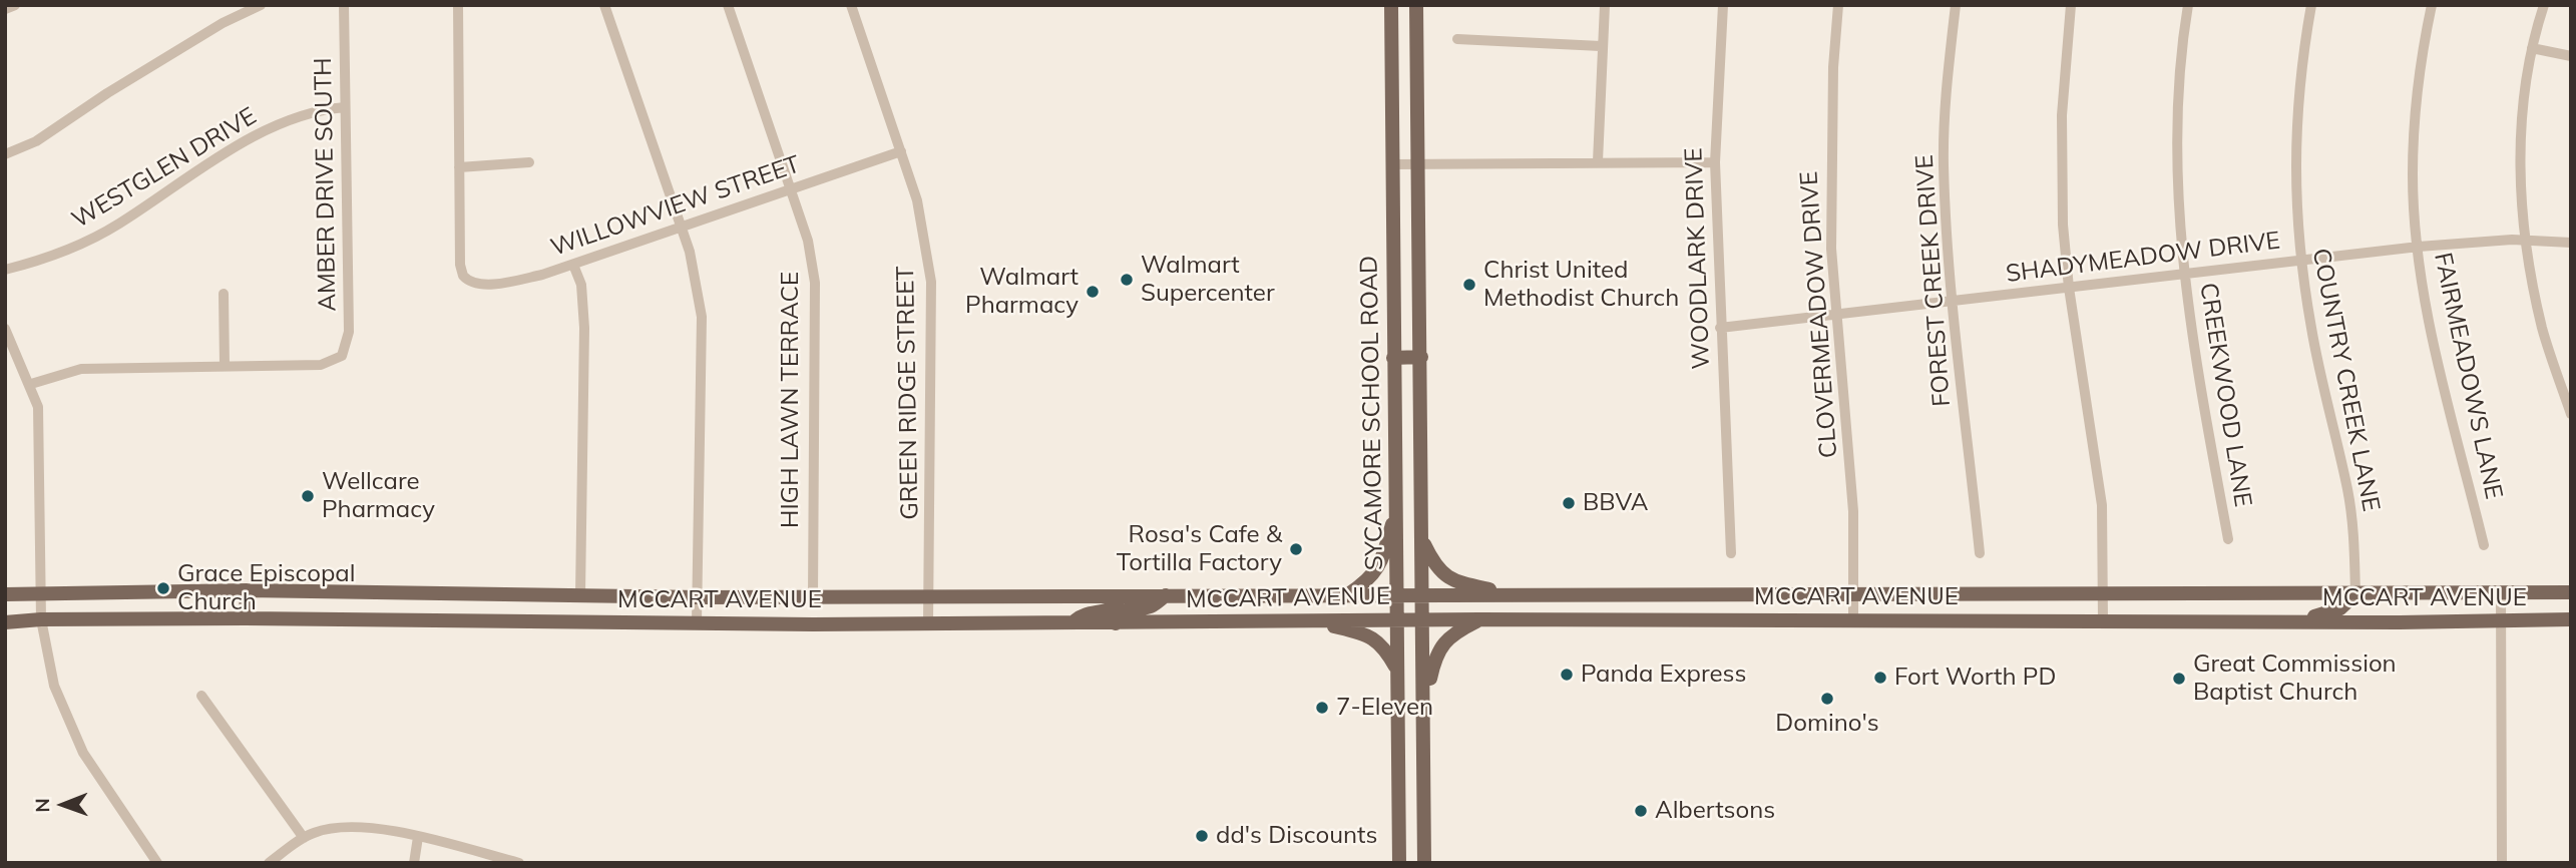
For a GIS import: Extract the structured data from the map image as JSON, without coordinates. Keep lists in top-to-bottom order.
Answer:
{
  "streets": {
    "main road": ["SYCAMORE SCHOOL ROAD", "MCCART AVENUE"],
    "street": [
      "WESTGLEN DRIVE",
      "AMBER DRIVE SOUTH",
      "WILLOWVIEW STREET",
      "SHADYMEADOW DRIVE",
      "WOODLARK DRIVE",
      "FOREST CREEK DRIVE",
      "CLOVERMEADOW DRIVE",
      "FAIRMEADOWS LANE",
      "COUNTRY CREEK LANE",
      "GREEN RIDGE STREET",
      "CREEKWOOD LANE",
      "HIGH LAWN TERRACE"
    ]
  },
  "crossings": [
    ["WESTGLEN DRIVE", "AMBER DRIVE SOUTH"],
    ["WILLOWVIEW STREET", "GREEN RIDGE STREET"],
    ["WILLOWVIEW STREET", "HIGH LAWN TERRACE"],
    ["SHADYMEADOW DRIVE", "WOODLARK DRIVE"],
    ["SHADYMEADOW DRIVE", "FOREST CREEK DRIVE"],
    ["SHADYMEADOW DRIVE", "CLOVERMEADOW DRIVE"],
    ["SHADYMEADOW DRIVE", "FAIRMEADOWS LANE"],
    ["SHADYMEADOW DRIVE", "COUNTRY CREEK LANE"],
    ["SHADYMEADOW DRIVE", "CREEKWOOD LANE"],
    ["CLOVERMEADOW DRIVE", "MCCART AVENUE"],
    ["COUNTRY CREEK LANE", "MCCART AVENUE"],
    ["GREEN RIDGE STREET", "MCCART AVENUE"],
    ["HIGH LAWN TERRACE", "MCCART AVENUE"],
    ["SYCAMORE SCHOOL ROAD", "MCCART AVENUE"]
  ],
  "places": [
    "Walmart Supercenter",
    "Christ United Methodist Church",
    "Walmart Pharmacy",
    "Wellcare Pharmacy",
    "BBVA",
    "Rosa's Cafe & Tortilla Factory",
    "Grace Episcopal Church",
    "Panda Express",
    "Fort Worth PD",
    "Great Commission Baptist Church",
    "Domino's",
    "7-Eleven",
    "Albertsons",
    "dd's Discounts"
  ],
  "north": "left"
}
